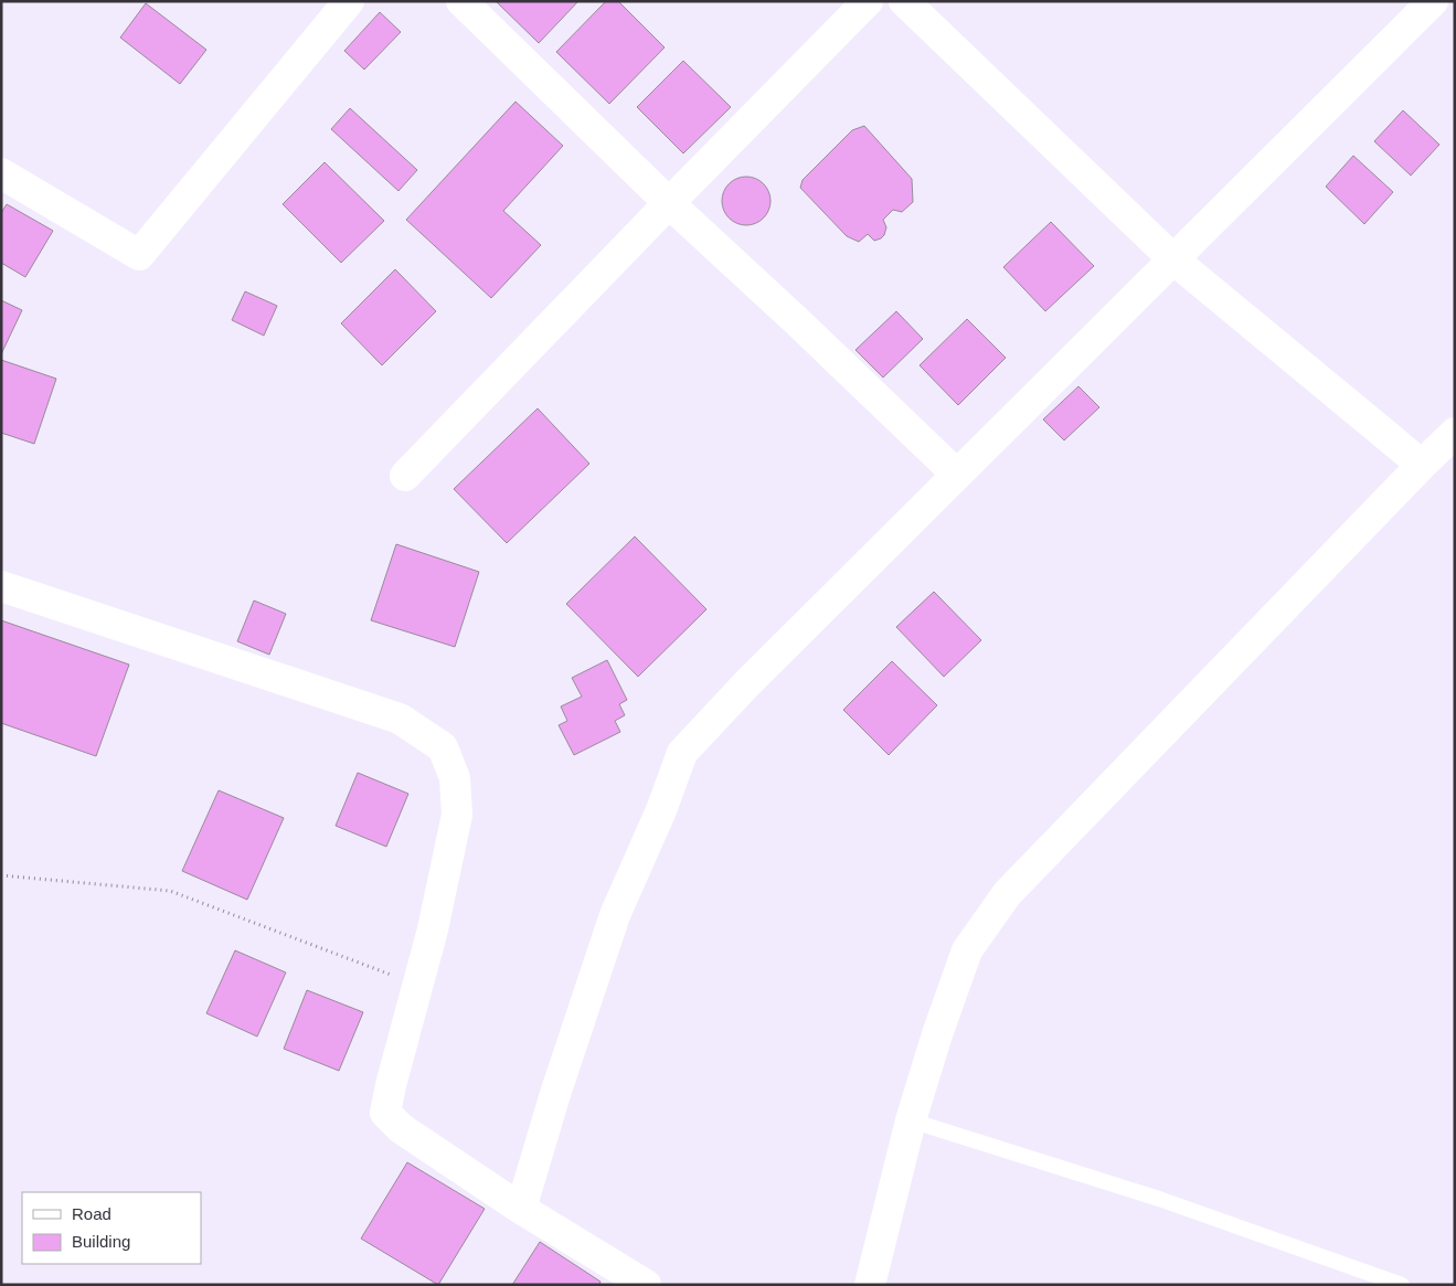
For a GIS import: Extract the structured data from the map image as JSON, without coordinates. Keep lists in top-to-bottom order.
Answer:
{
  "legend": ["Road", "Building"]
}
